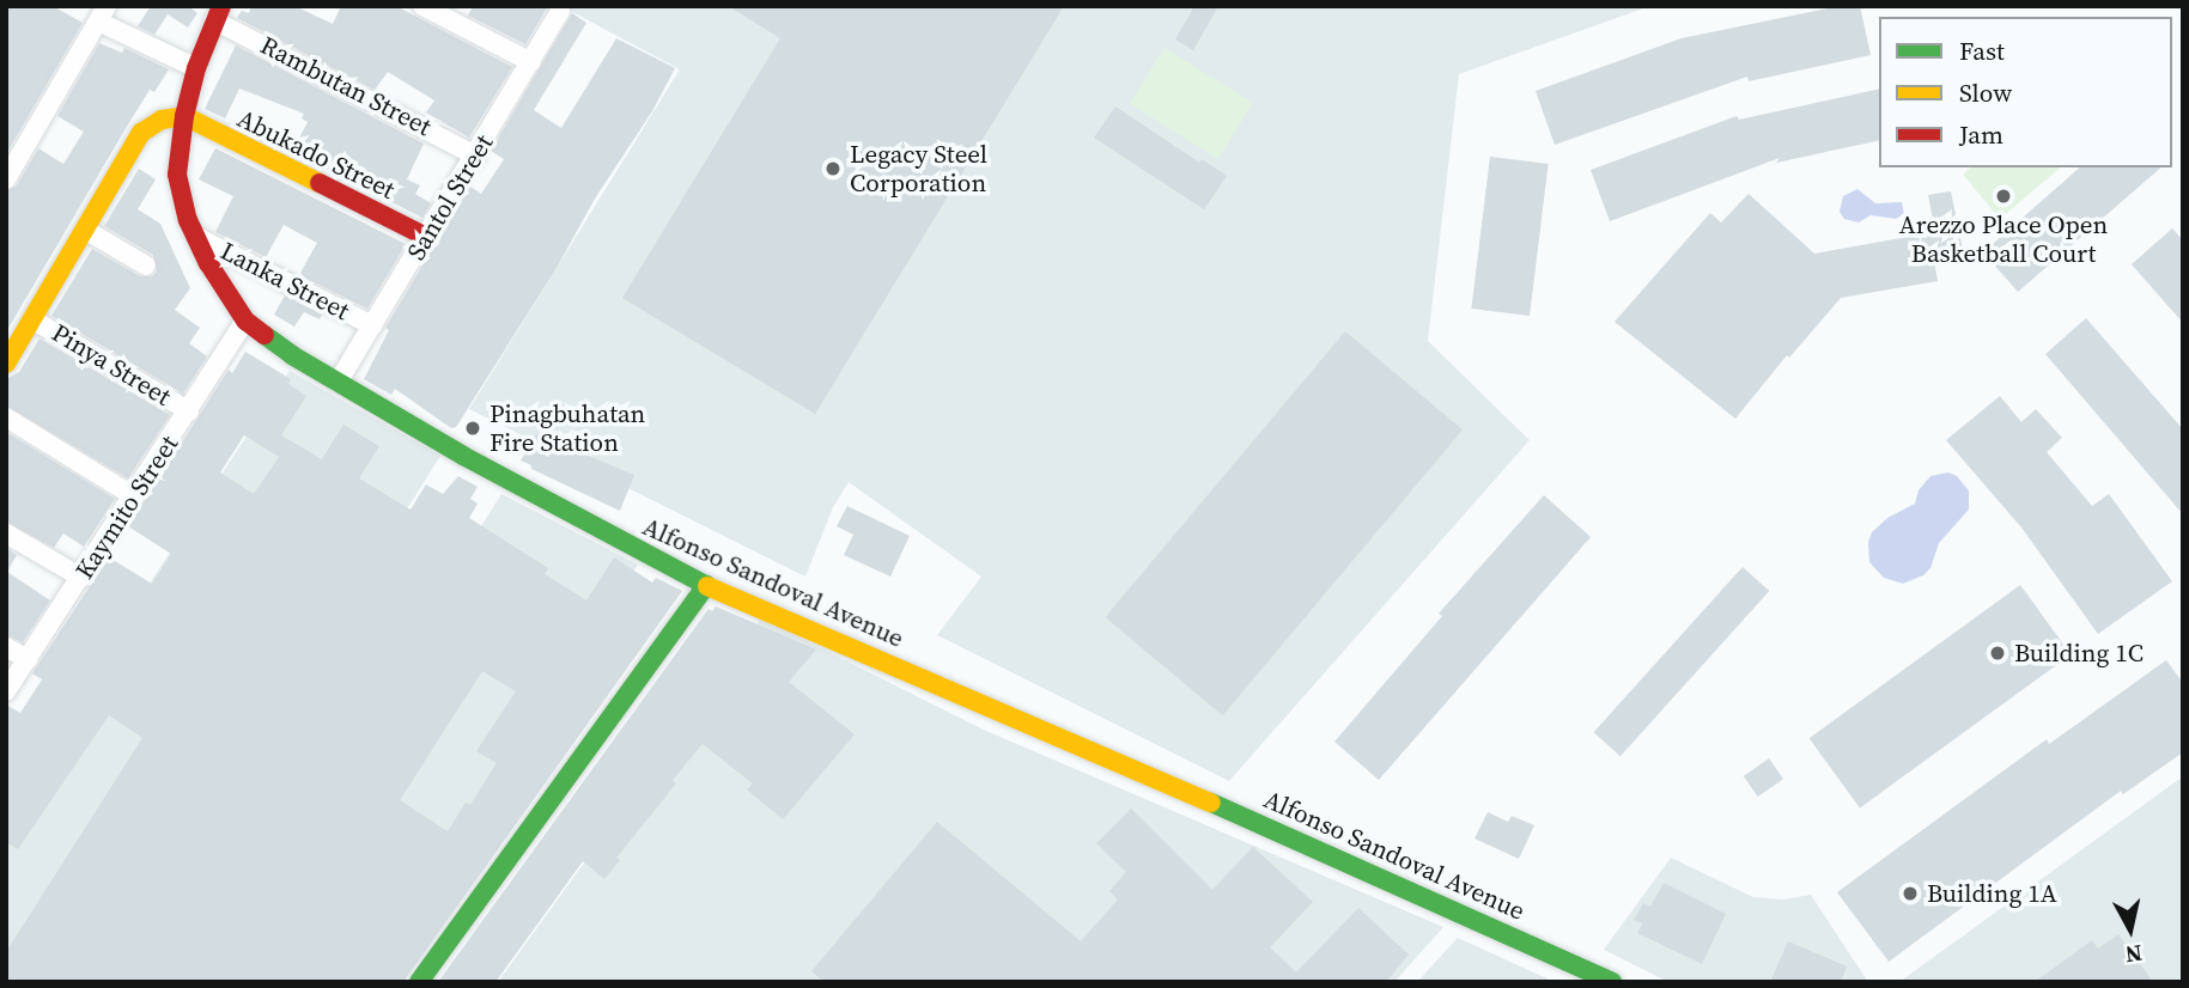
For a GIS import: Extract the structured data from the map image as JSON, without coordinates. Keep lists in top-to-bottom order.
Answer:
{
  "streets": {
    "main road": ["Abukado Street", "Alfonso Sandoval Avenue"],
    "street": [
      "Rambutan Street",
      "Santol Street",
      "Lanka Street",
      "Pinya Street",
      "Kaymito Street"
    ]
  },
  "crossings": [
    ["Rambutan Street", "Santol Street"],
    ["Rambutan Street", "Alfonso Sandoval Avenue"],
    ["Abukado Street", "Santol Street"],
    ["Abukado Street", "Alfonso Sandoval Avenue"],
    ["Santol Street", "Lanka Street"],
    ["Santol Street", "Alfonso Sandoval Avenue"],
    ["Lanka Street", "Alfonso Sandoval Avenue"],
    ["Pinya Street", "Kaymito Street"],
    ["Kaymito Street", "Alfonso Sandoval Avenue"]
  ],
  "places": [
    "Legacy Steel Corporation",
    "Arezzo Place Open Basketball Court",
    "Pinagbuhatan Fire Station",
    "Building 1C",
    "Building 1A"
  ],
  "legend": ["Fast", "Slow", "Jam"],
  "north": "bottom"
}
